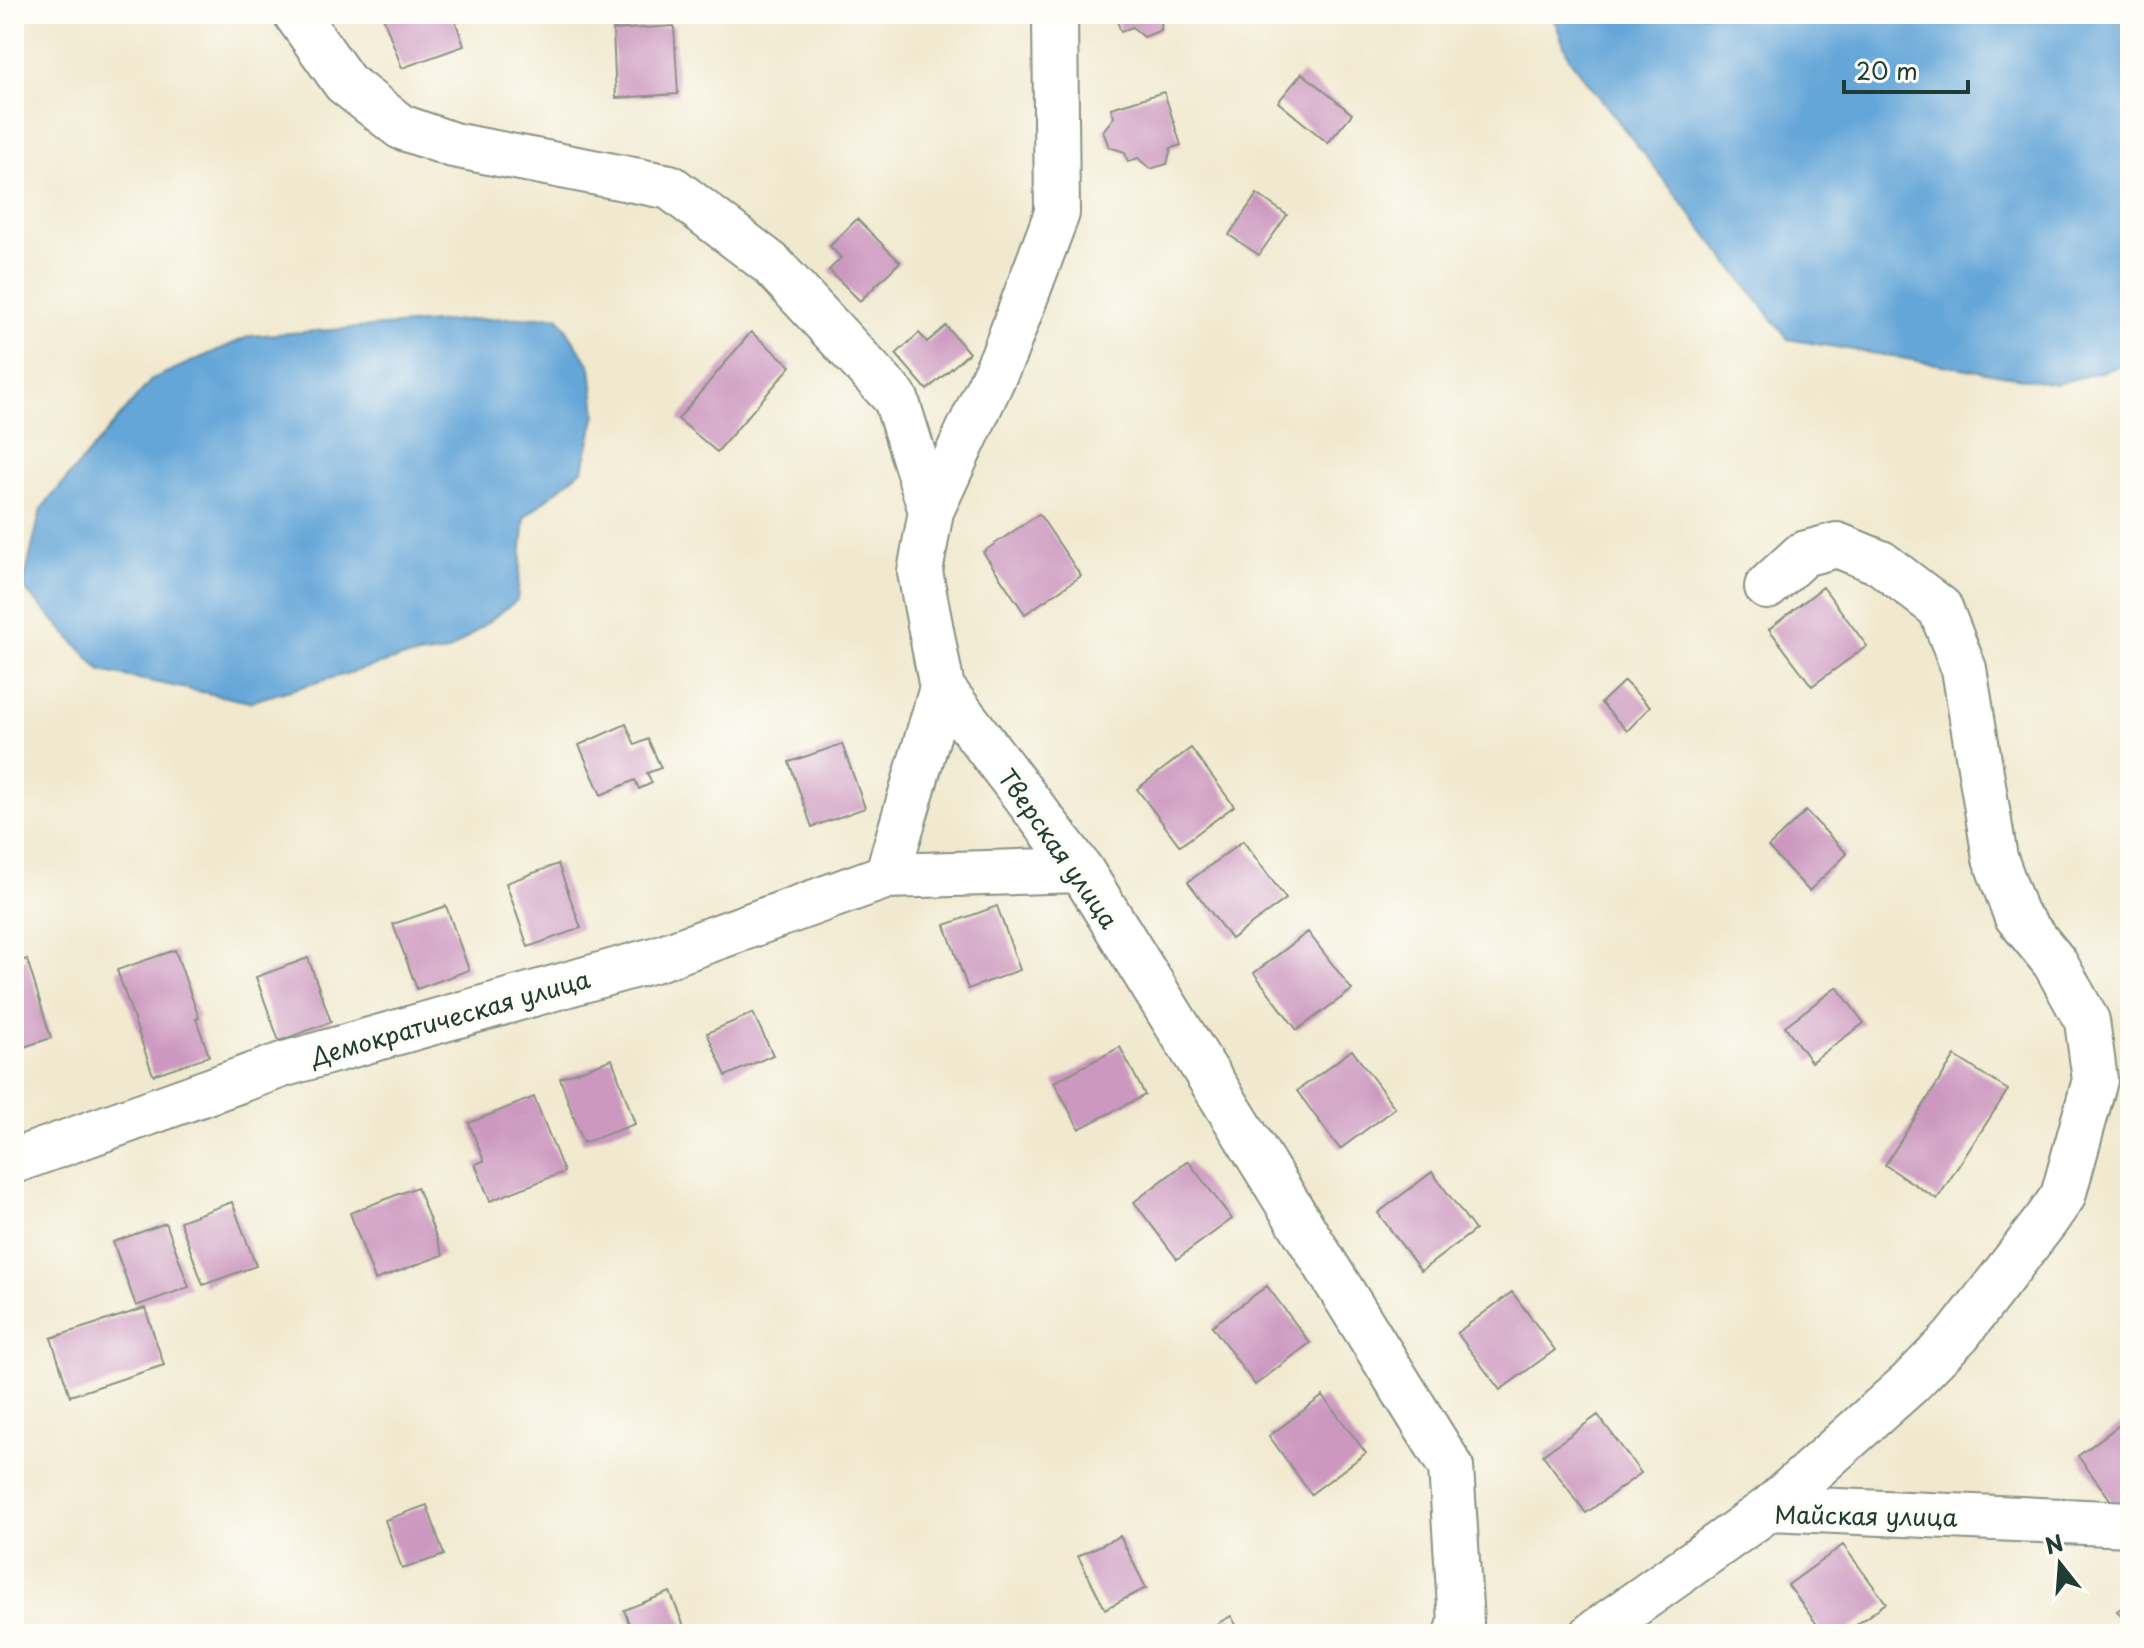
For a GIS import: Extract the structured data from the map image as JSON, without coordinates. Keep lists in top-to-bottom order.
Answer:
{
  "streets": {
    "street": ["Тверская улица", "Демократическая улица", "Майская улица"]
  },
  "crossings": [
    ["Тверская улица", "Демократическая улица"]
  ],
  "scale_bar": "20 m",
  "north": "top"
}
